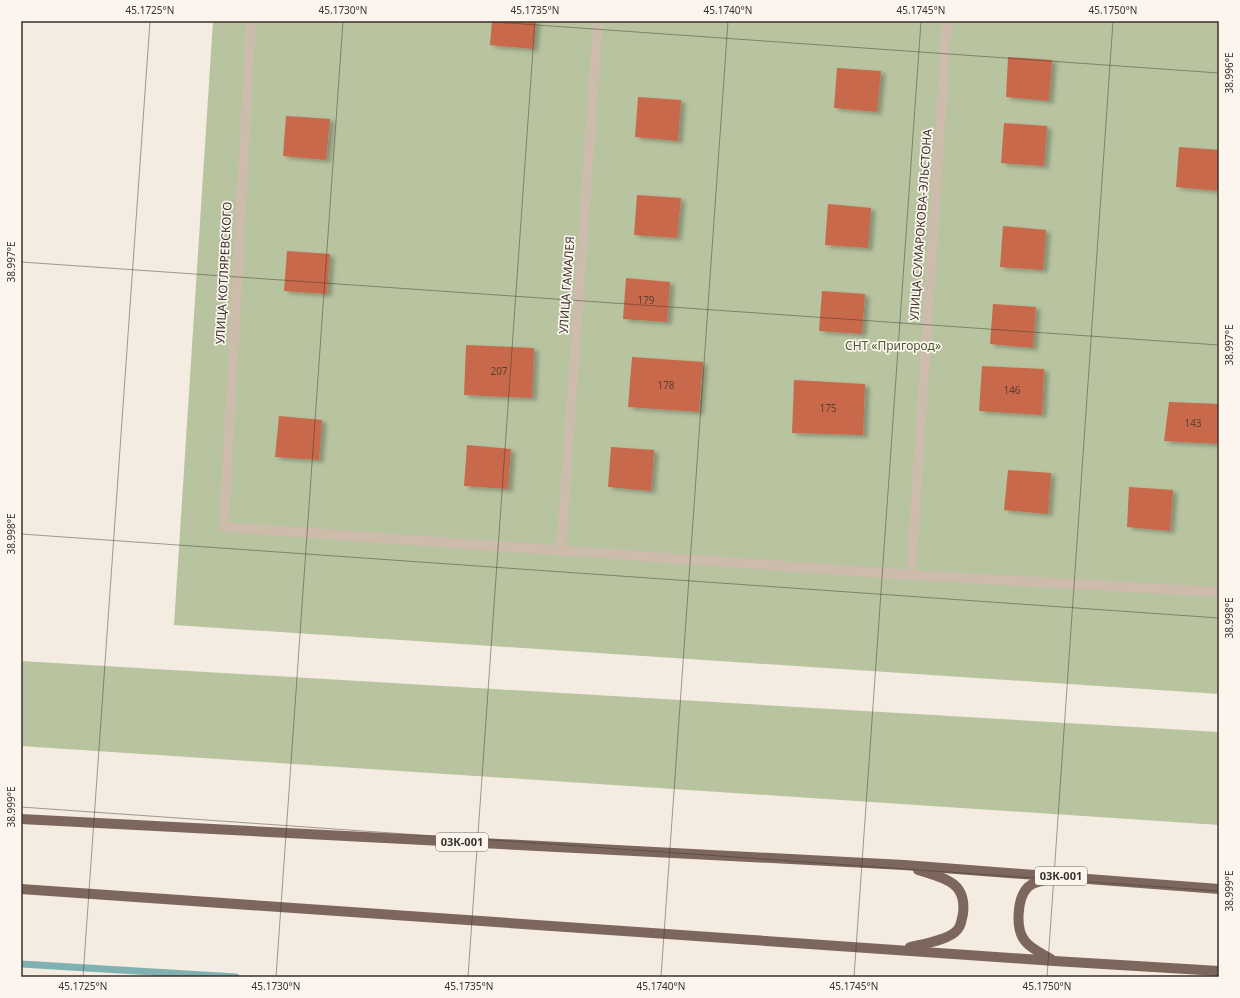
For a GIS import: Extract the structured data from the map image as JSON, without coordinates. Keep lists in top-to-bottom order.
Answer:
{
  "streets": {
    "main road": ["03К-001"],
    "street": ["УЛИЦА СУМАРОКОВА-ЭЛЬСТОНА", "УЛИЦА КОТЛЯРЕВСКОГО", "УЛИЦА ГАМАЛЕЯ"]
  },
  "crossings": [
    ["УЛИЦА КОТЛЯРЕВСКОГО", "УЛИЦА ГАМАЛЕЯ"]
  ],
  "parks": ["СНТ «Пригород»"],
  "house_numbers": [
    "179",
    "207",
    "178",
    "146",
    "175",
    "143"
  ],
  "coordinates": [
    "45.1725°N",
    "45.1730°N",
    "45.1735°N",
    "45.1740°N",
    "45.1745°N",
    "45.1750°N",
    "38.996°E",
    "38.997°E",
    "38.998°E",
    "38.999°E"
  ]
}
